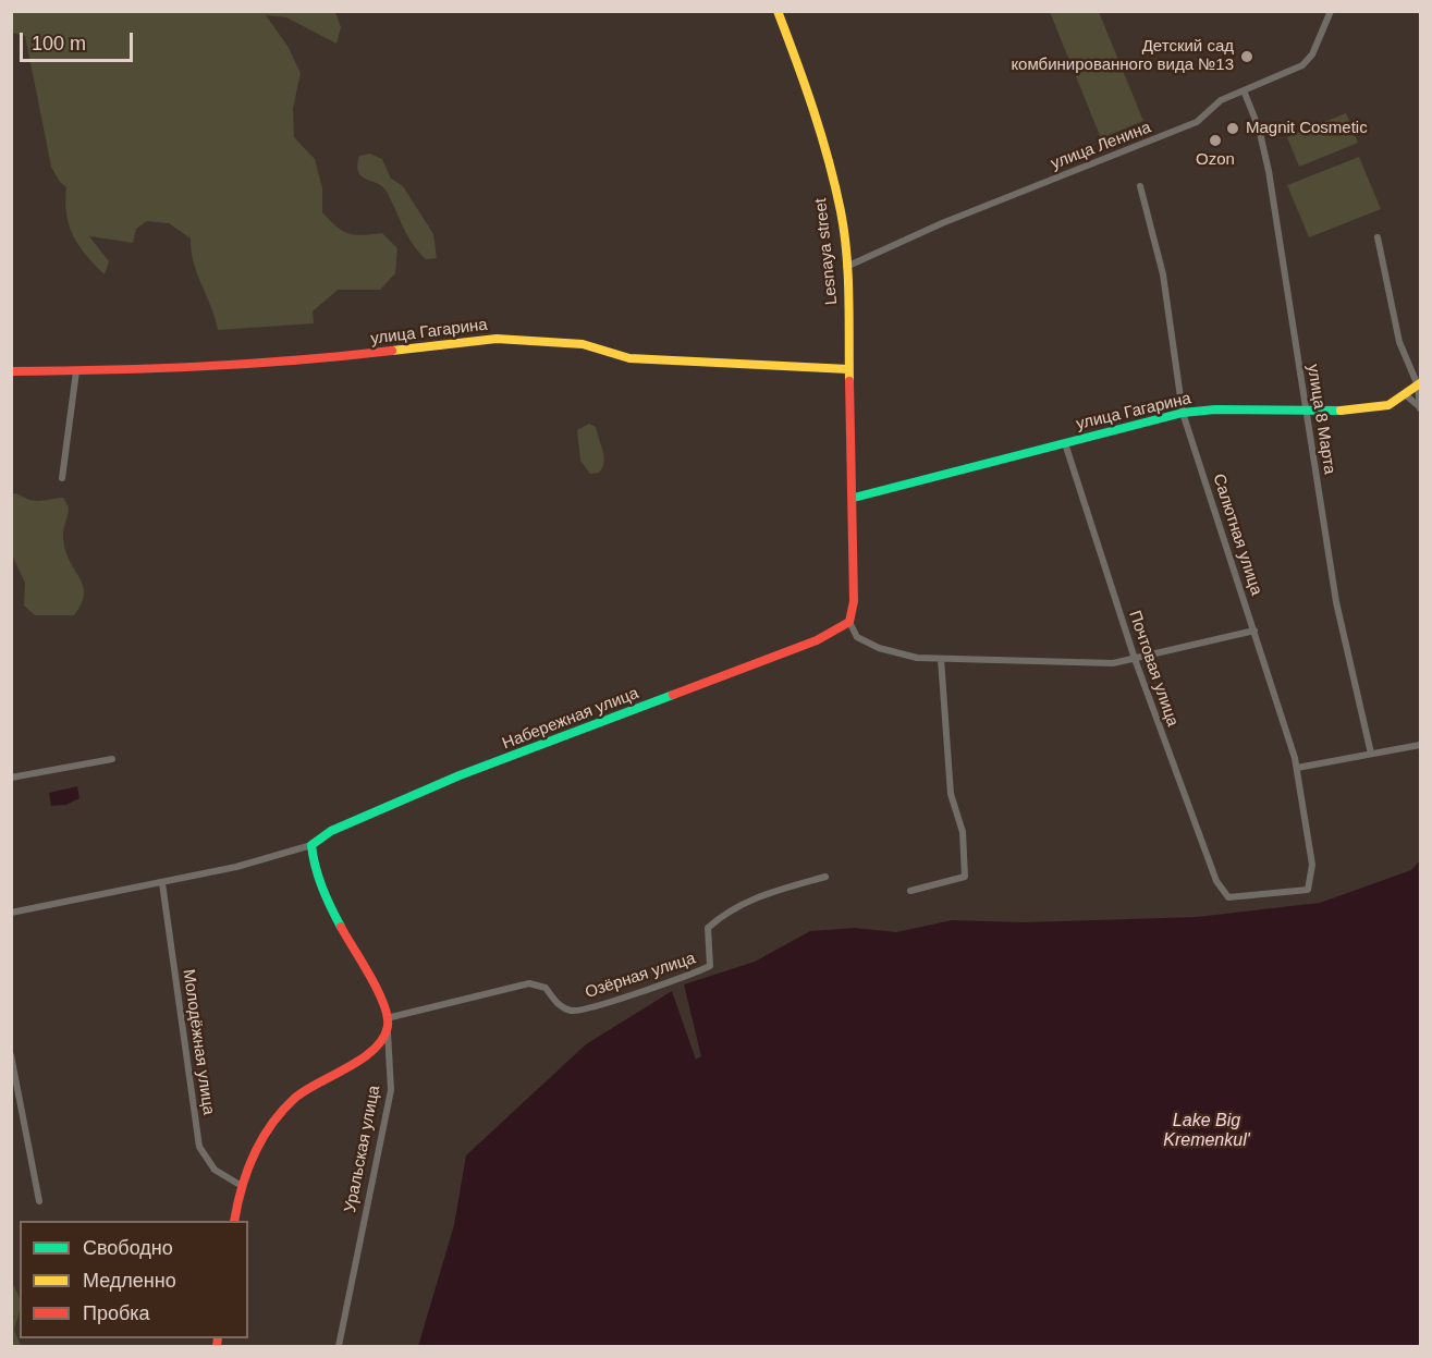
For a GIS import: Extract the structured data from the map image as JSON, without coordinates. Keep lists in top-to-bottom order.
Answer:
{
  "streets": {
    "street": [
      "улица Ленина",
      "Lesnaya street",
      "улица Гагарина",
      "улица 8 Марта",
      "Салютная улица",
      "Почтовая улица",
      "Набережная улица",
      "Озёрная улица",
      "Молодёжная улица",
      "Уральская улица"
    ]
  },
  "crossings": [
    ["улица Ленина", "Lesnaya street"],
    ["улица Ленина", "улица 8 Марта"],
    ["Lesnaya street", "улица Гагарина"],
    ["улица Гагарина", "улица 8 Марта"],
    ["улица Гагарина", "Салютная улица"],
    ["улица Гагарина", "Почтовая улица"],
    ["Салютная улица", "Почтовая улица"],
    ["Набережная улица", "Уральская улица"],
    ["Озёрная улица", "Уральская улица"]
  ],
  "water": ["Lake Big Kremenkul'"],
  "places": ["Детский сад комбинированного вида №13", "Magnit Cosmetic", "Ozon"],
  "legend": ["Свободно", "Медленно", "Пробка"],
  "scale_bar": "100 m"
}
